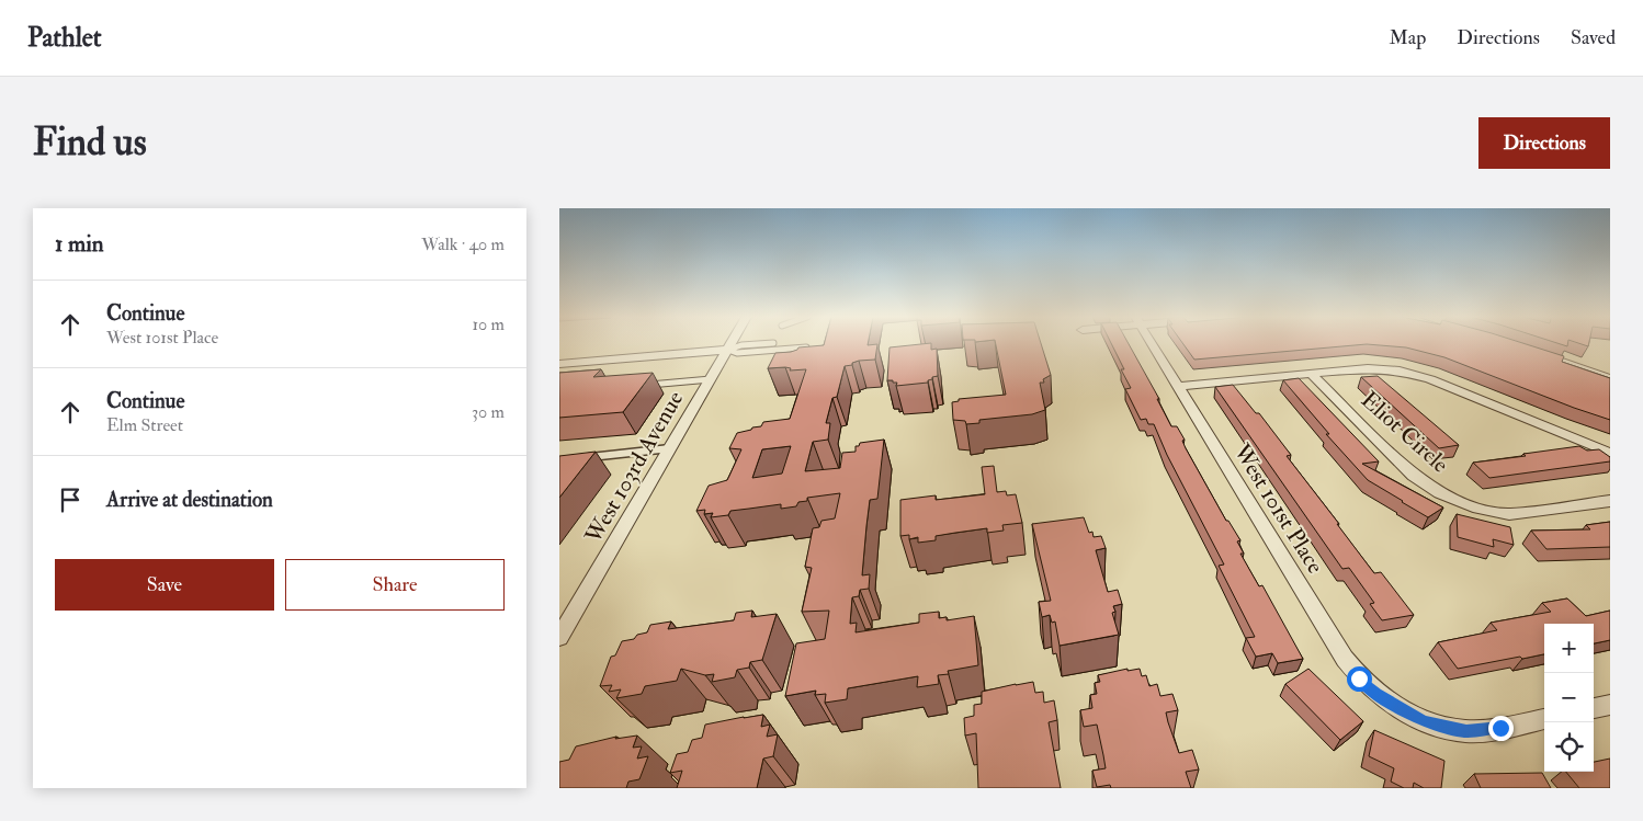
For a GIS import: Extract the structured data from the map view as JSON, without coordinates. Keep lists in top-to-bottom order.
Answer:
{
  "streets": {
    "street": ["Eliot Circle", "West 103rd Avenue", "West 101st Place"]
  },
  "page": {
    "header": "Pathlet",
    "nav": ["Map", "Directions", "Saved"],
    "buttons": [
      "Directions",
      ["Save", "Share"]
    ],
    "title": "Find us",
    "heading": ["1 min", "Walk · 40 m"],
    "list": [
      ["Continue", "West 101st Place", "10 m"],
      ["Continue", "Elm Street", "30 m"],
      "Arrive at destination"
    ],
    "map_buttons": ["+", "−"]
  }
}
